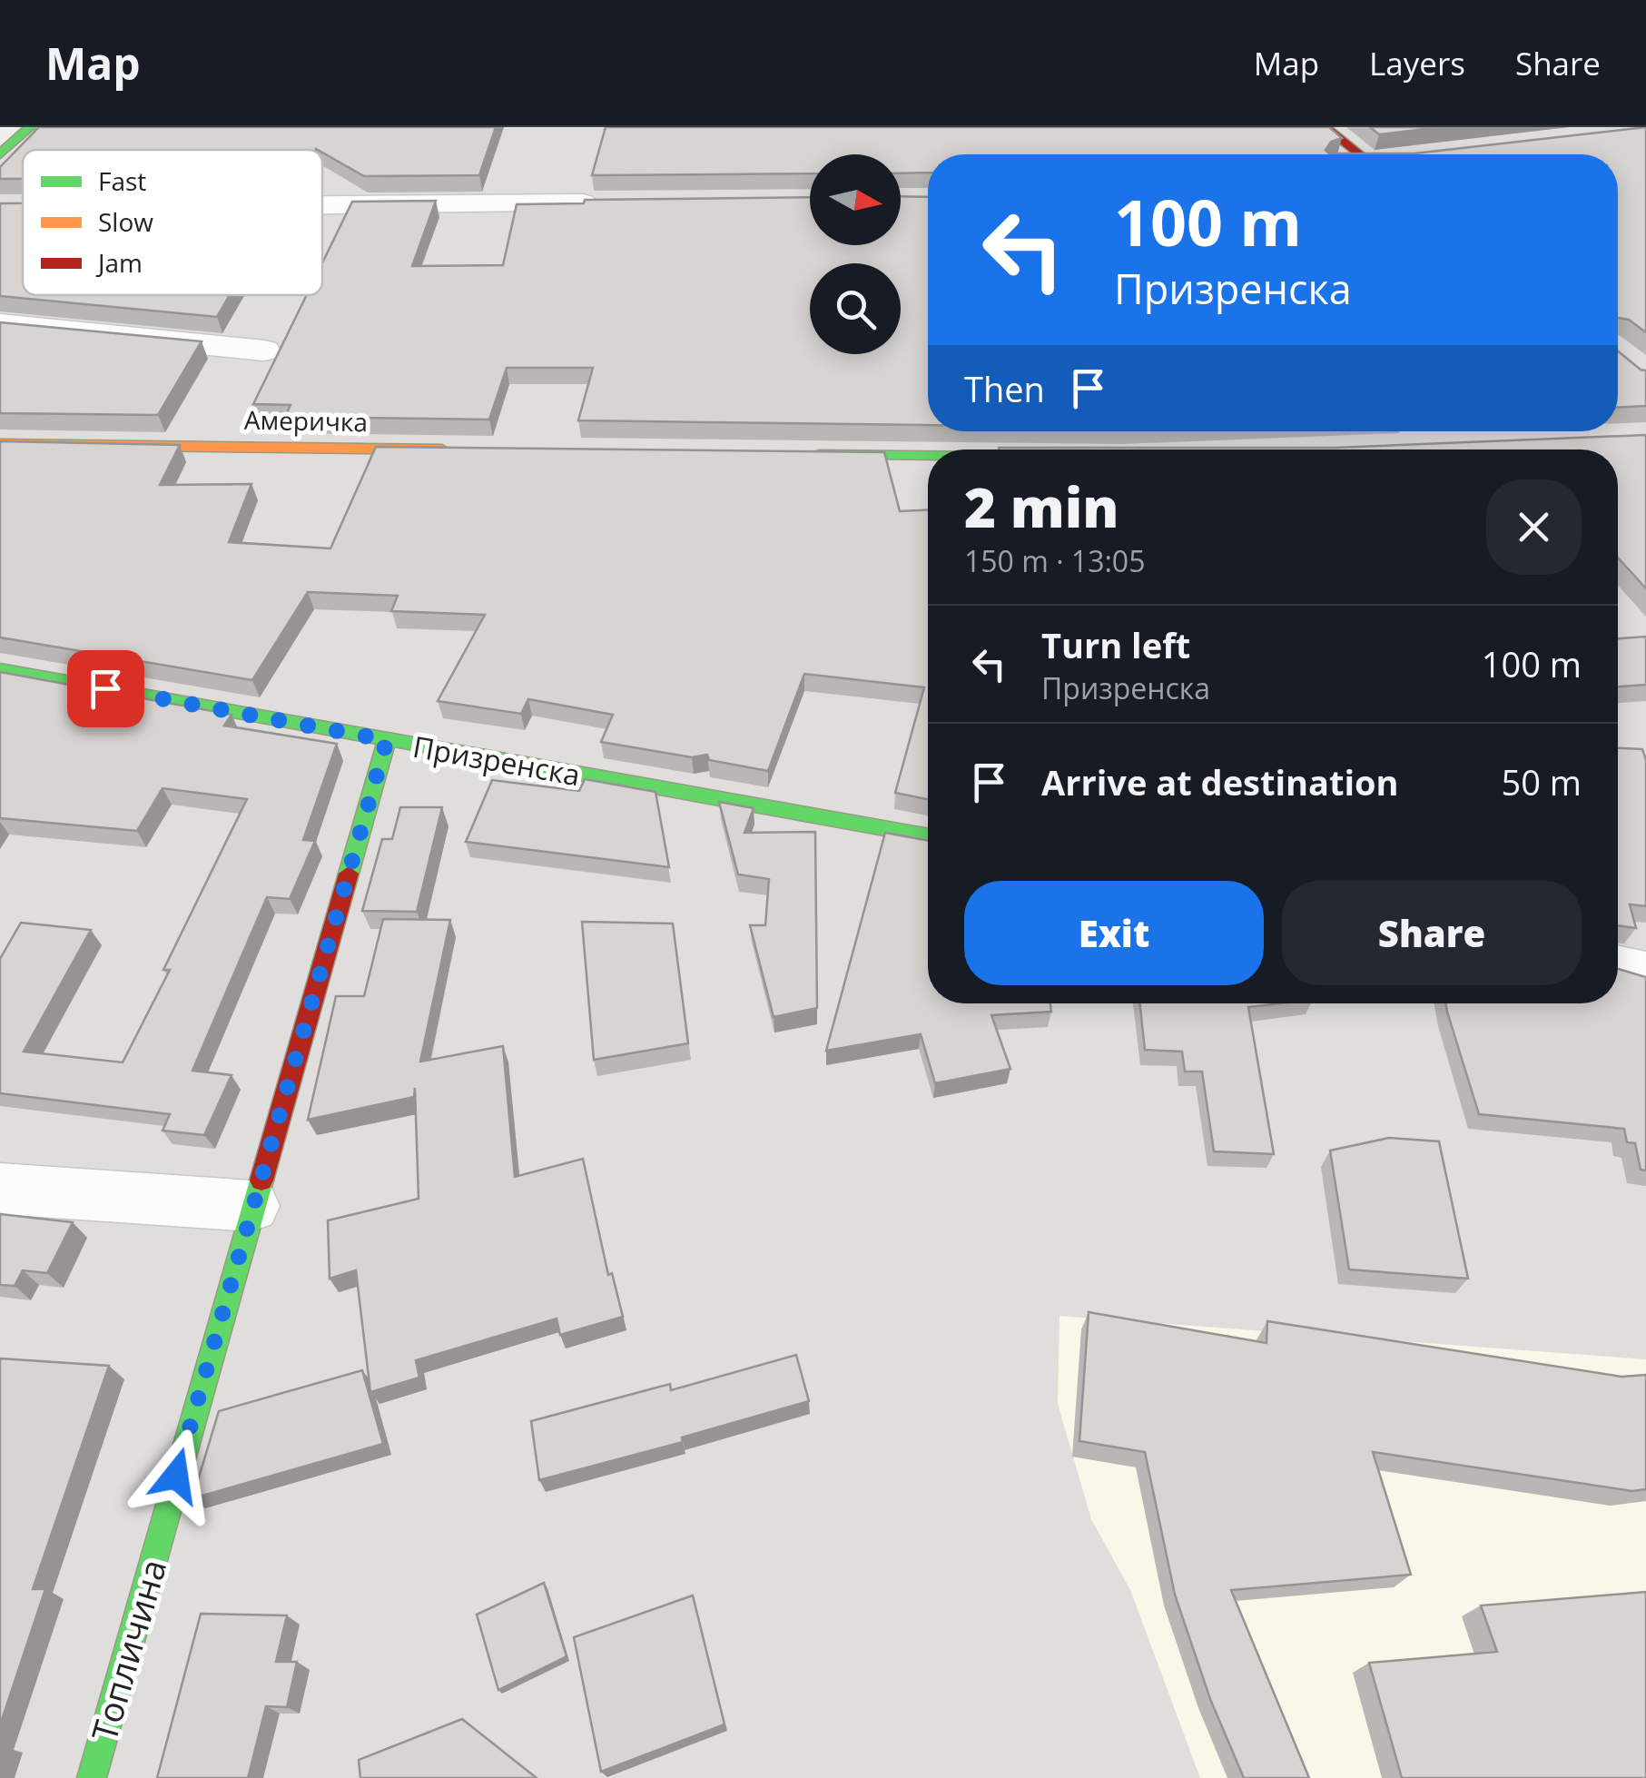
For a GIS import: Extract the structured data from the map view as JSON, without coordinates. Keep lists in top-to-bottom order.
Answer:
{
  "streets": {
    "street": ["Америчка", "Призренска", "Топличина"]
  },
  "crossings": [
    ["Призренска", "Топличина"]
  ],
  "legend": ["Fast", "Slow", "Jam"],
  "north": "right",
  "page": {
    "header": "Map",
    "nav": ["Map", "Layers", "Share"],
    "turn": ["100 m", "Призренска"],
    "then": "Then",
    "heading": ["2 min", "150 m · 13:05"],
    "list": [
      {
        "name": "Turn left",
        "note": "Призренска",
        "value": "100 m"
      },
      {
        "name": "Arrive at destination",
        "value": "50 m"
      }
    ],
    "buttons": ["Exit", "Share"]
  }
}
